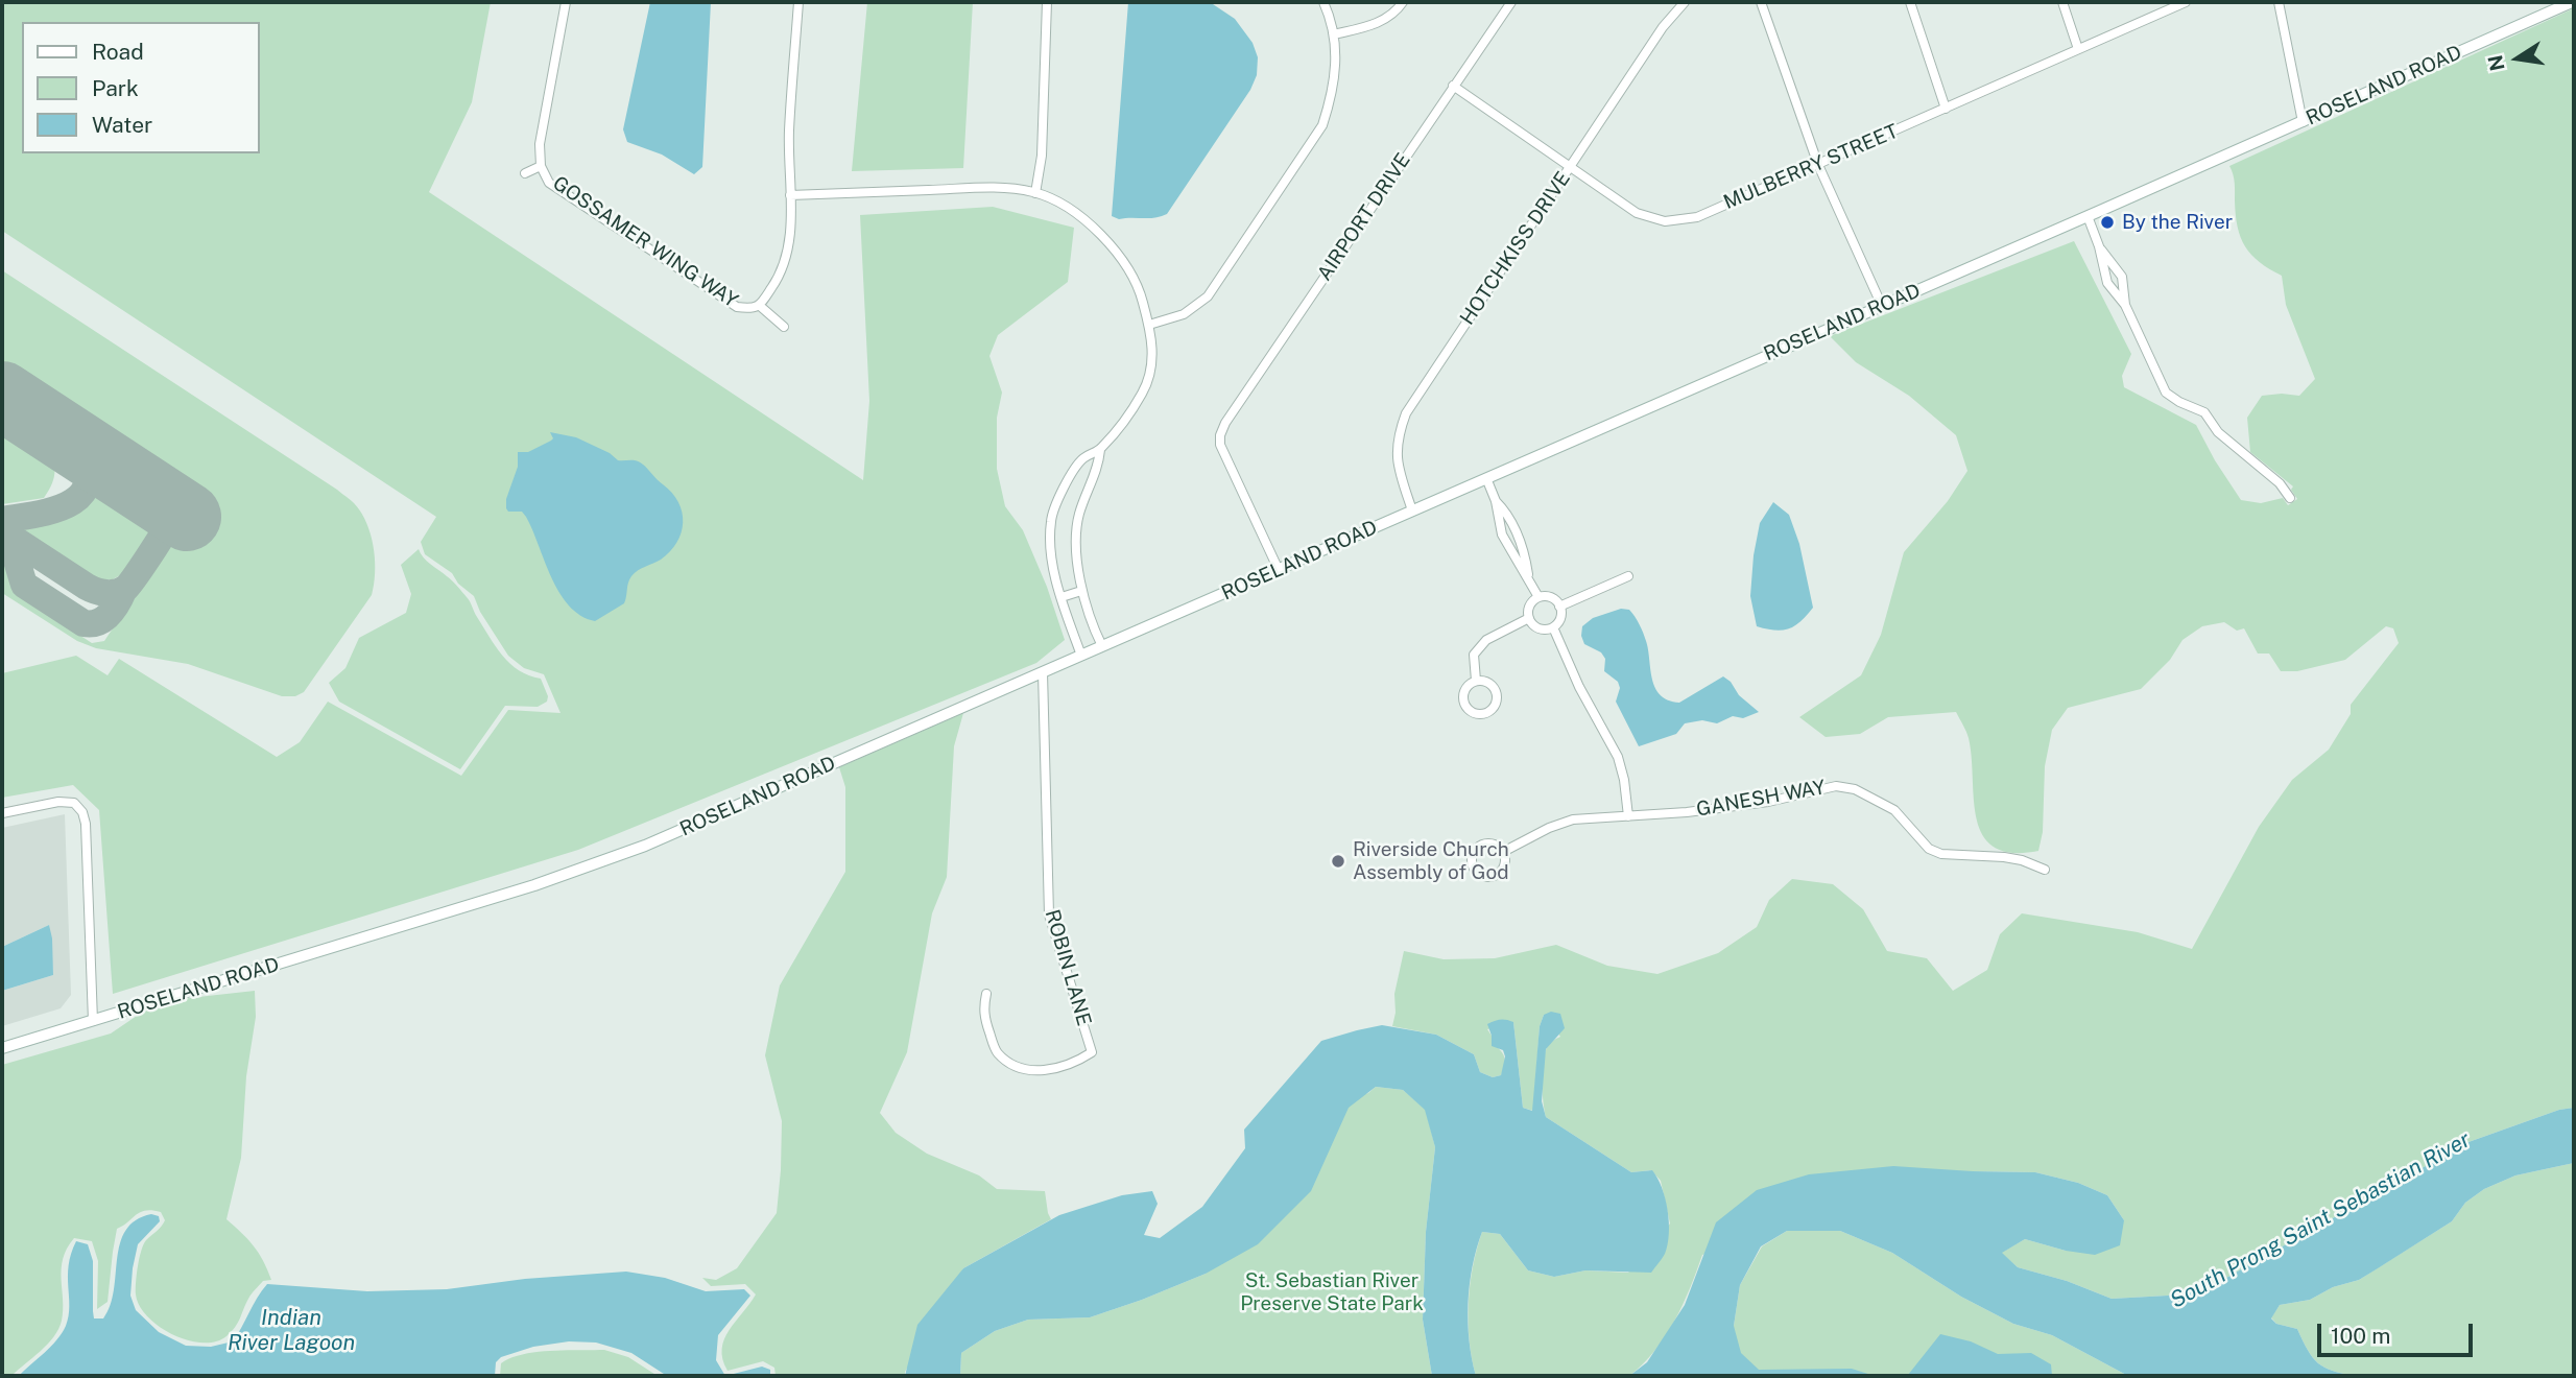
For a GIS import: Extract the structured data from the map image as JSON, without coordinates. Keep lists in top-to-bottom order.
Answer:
{
  "streets": {
    "main road": ["ROSELAND ROAD"],
    "street": [
      "MULBERRY STREET",
      "AIRPORT DRIVE",
      "GOSSAMER WING WAY",
      "HOTCHKISS DRIVE",
      "GANESH WAY",
      "ROBIN LANE"
    ]
  },
  "crossings": [
    ["ROSELAND ROAD", "AIRPORT DRIVE"],
    ["ROSELAND ROAD", "HOTCHKISS DRIVE"],
    ["ROSELAND ROAD", "ROBIN LANE"],
    ["MULBERRY STREET", "AIRPORT DRIVE"],
    ["MULBERRY STREET", "HOTCHKISS DRIVE"]
  ],
  "water": ["South Prong Saint Sebastian River", "Indian River Lagoon"],
  "parks": ["St. Sebastian River Preserve State Park"],
  "places": ["By the River", "Riverside Church Assembly of God"],
  "legend": ["Road", "Park", "Water"],
  "scale_bar": "100 m",
  "north": "left"
}
